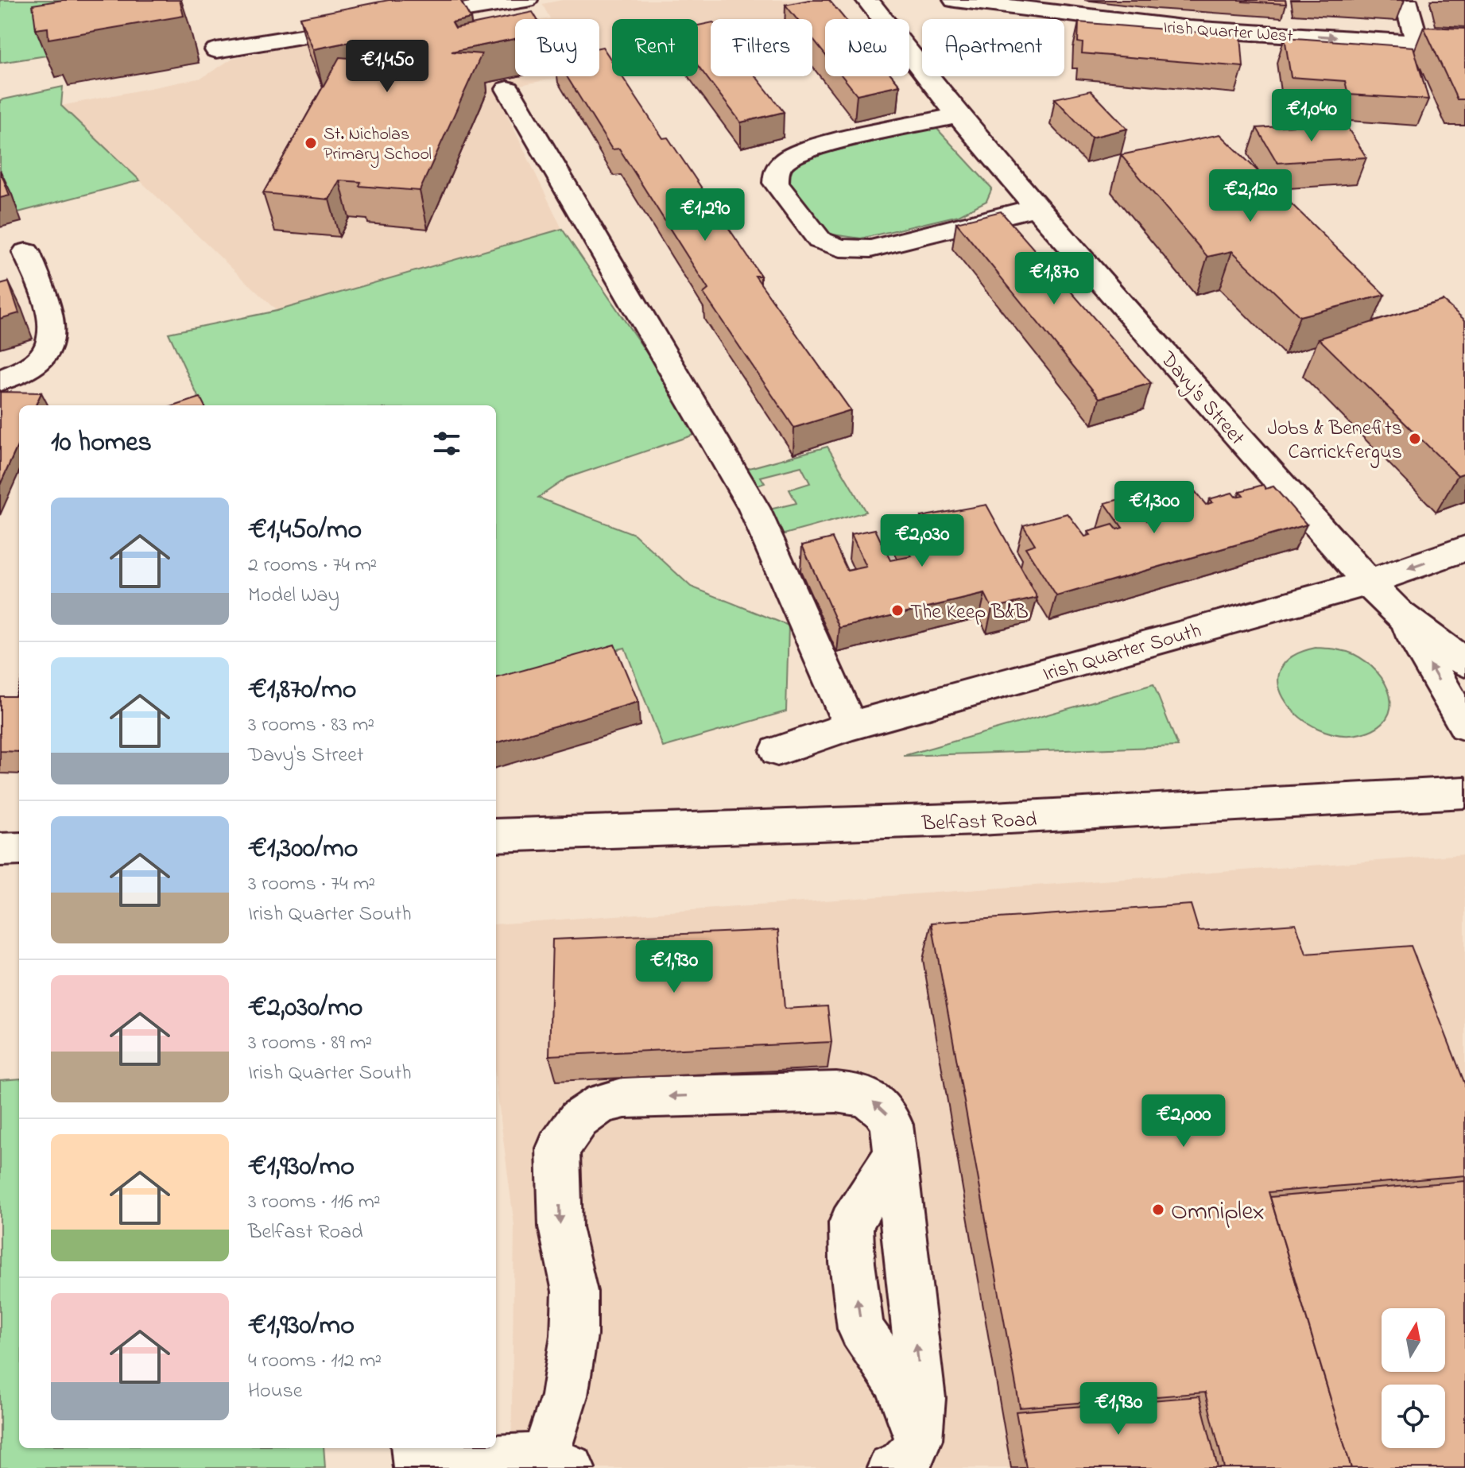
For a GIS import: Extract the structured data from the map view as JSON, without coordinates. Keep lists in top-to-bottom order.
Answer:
{
  "streets": {
    "main road": [
      "Irish Quarter West",
      "Davy's Street",
      "Irish Quarter South",
      "Belfast Road"
    ]
  },
  "crossings": [
    ["Davy's Street", "Irish Quarter South"]
  ],
  "one_way": ["Irish Quarter West"],
  "places": [
    "St. Nicholas Primary School",
    "Jobs & Benefits Carrickfergus",
    "The Keep B&B",
    "Omniplex"
  ],
  "north": "top",
  "page": {
    "chip": [
      "Buy",
      "Rent",
      "Filters",
      "New",
      "Apartment"
    ],
    "price": [
      "€1,450",
      "€1,040",
      "€2,120",
      "€1,290",
      "€1,870",
      "€1,300",
      "€2,030",
      "€1,930",
      "€2,000",
      "€1,930"
    ],
    "heading": "10 homes",
    "list": [
      {
        "name": "€1,450/mo",
        "note": "2 rooms · 74 m² · Model Way"
      },
      {
        "name": "€1,870/mo",
        "note": "3 rooms · 83 m² · Davy's Street"
      },
      {
        "name": "€1,300/mo",
        "note": "3 rooms · 74 m² · Irish Quarter South"
      },
      {
        "name": "€2,030/mo",
        "note": "3 rooms · 89 m² · Irish Quarter South"
      },
      {
        "name": "€1,930/mo",
        "note": "3 rooms · 116 m² · Belfast Road"
      },
      {
        "name": "€1,930/mo",
        "note": "4 rooms · 112 m² · House"
      }
    ]
  }
}
